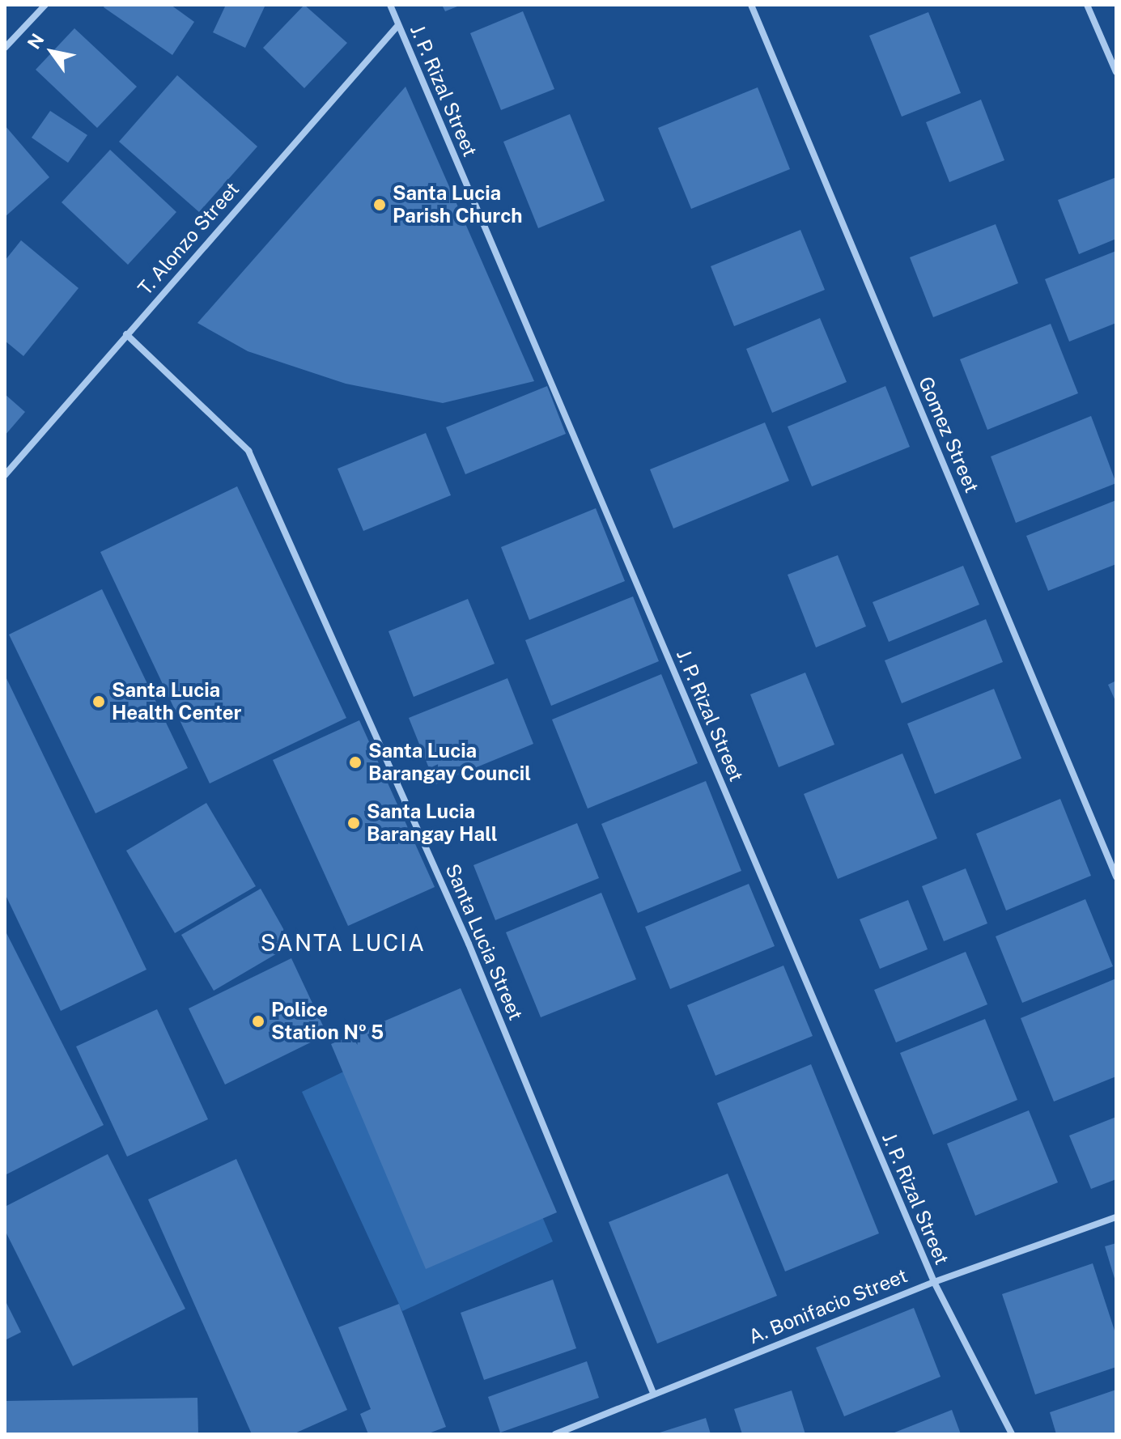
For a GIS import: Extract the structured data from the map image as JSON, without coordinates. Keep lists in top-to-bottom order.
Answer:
{
  "streets": {
    "street": [
      "J. P. Rizal Street",
      "T. Alonzo Street",
      "Gomez Street",
      "Santa Lucia Street",
      "A. Bonifacio Street"
    ]
  },
  "crossings": [
    ["J. P. Rizal Street", "T. Alonzo Street"],
    ["J. P. Rizal Street", "A. Bonifacio Street"],
    ["T. Alonzo Street", "Santa Lucia Street"],
    ["Santa Lucia Street", "A. Bonifacio Street"]
  ],
  "districts": ["SANTA LUCIA"],
  "places": [
    "Santa Lucia Parish Church",
    "Santa Lucia Health Center",
    "Santa Lucia Barangay Council",
    "Santa Lucia Barangay Hall",
    "Police Station № 5"
  ],
  "north": "top left"
}
